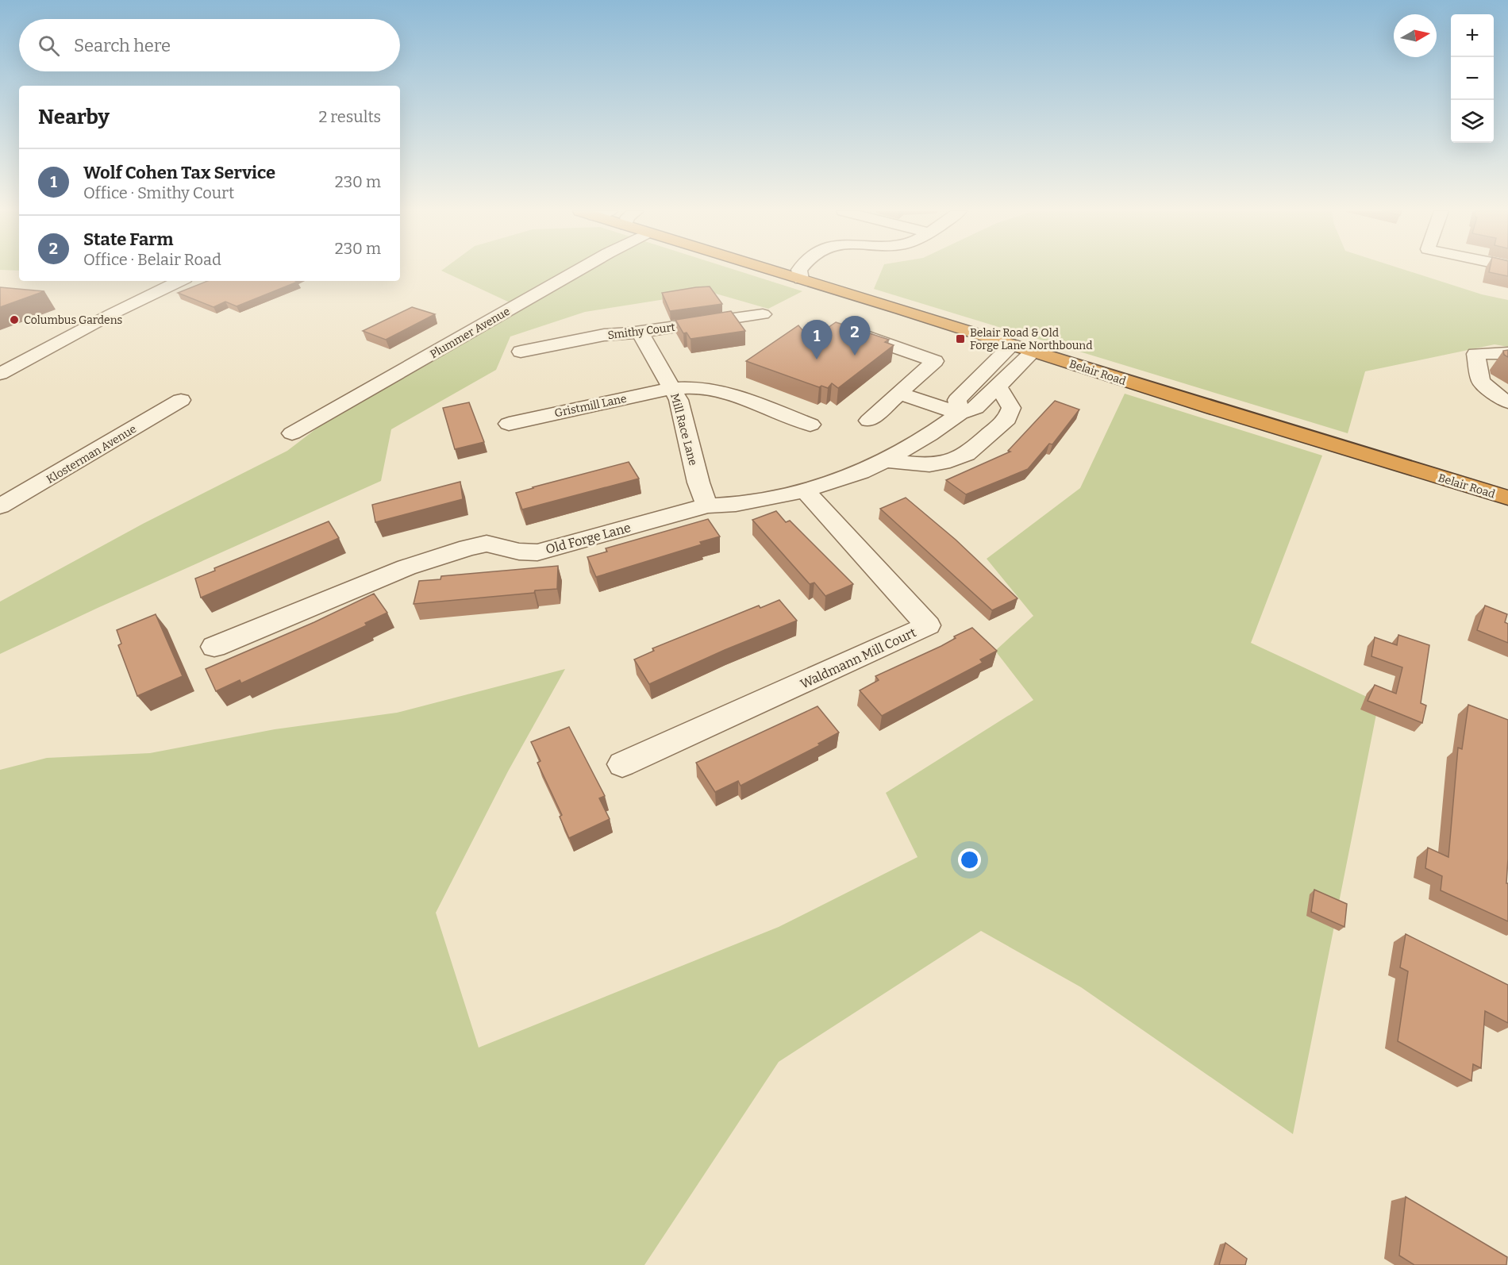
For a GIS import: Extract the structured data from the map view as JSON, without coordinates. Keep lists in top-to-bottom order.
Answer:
{
  "streets": {
    "highway": ["Belair Road"],
    "street": [
      "Smithy Court",
      "Plummer Avenue",
      "Gristmill Lane",
      "Mill Race Lane",
      "Klosterman Avenue",
      "Old Forge Lane",
      "Waldmann Mill Court"
    ]
  },
  "crossings": [
    ["Smithy Court", "Mill Race Lane"],
    ["Belair Road", "Old Forge Lane"],
    ["Gristmill Lane", "Mill Race Lane"],
    ["Mill Race Lane", "Old Forge Lane"],
    ["Old Forge Lane", "Waldmann Mill Court"]
  ],
  "places": {
    "other": ["Columbus Gardens"],
    "transit": ["Belair Road & Old Forge Lane Northbound"]
  },
  "north": "right",
  "page": {
    "map_buttons": ["+", "−"],
    "search": "Search here",
    "heading": ["Nearby", "2 results"],
    "list": [
      {
        "mark": "1",
        "name": "Wolf Cohen Tax Service",
        "note": "Office · Smithy Court",
        "value": "230 m"
      },
      {
        "mark": "2",
        "name": "State Farm",
        "note": "Office · Belair Road",
        "value": "230 m"
      }
    ],
    "pins": ["2", "1"]
  }
}
